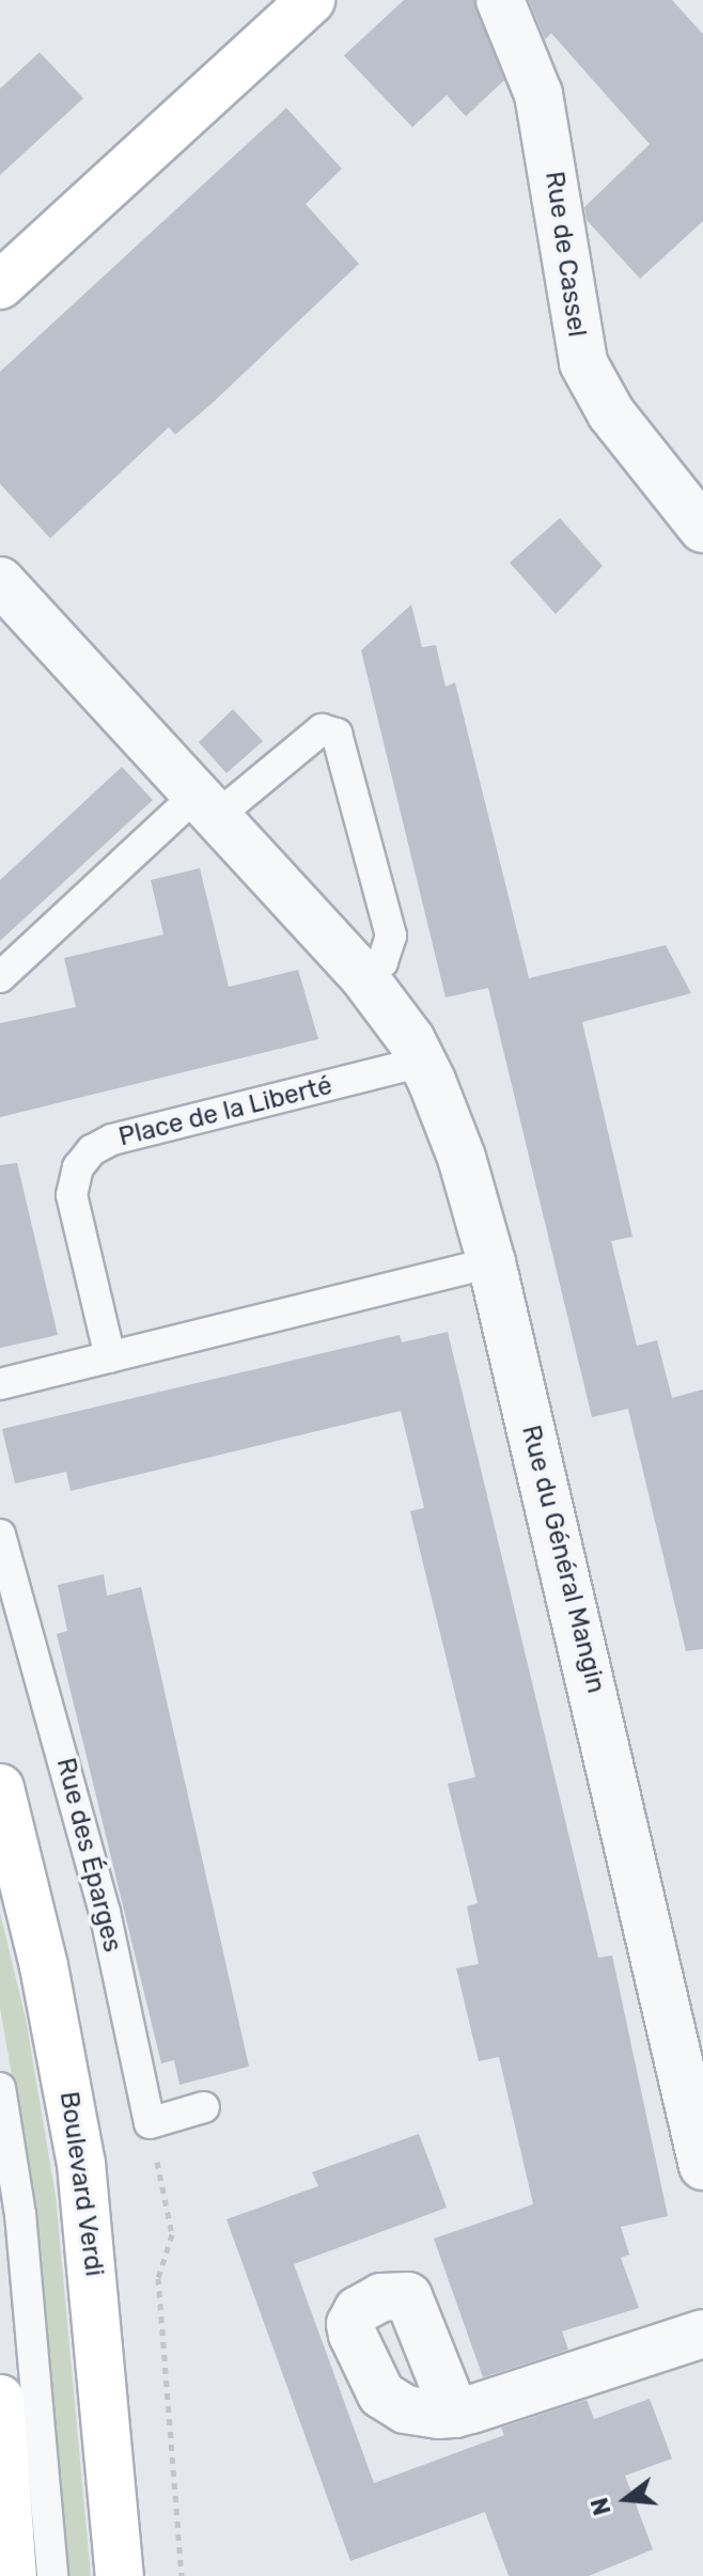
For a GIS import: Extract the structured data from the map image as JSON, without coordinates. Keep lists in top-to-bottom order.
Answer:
{
  "streets": {
    "street": ["Rue de Cassel", "Rue du Général Mangin", "Boulevard Verdi"],
    "lane": ["Place de la Liberté", "Rue des Éparges"]
  },
  "crossings": [
    ["Place de la Liberté", "Rue du Général Mangin"]
  ],
  "north": "left"
}
